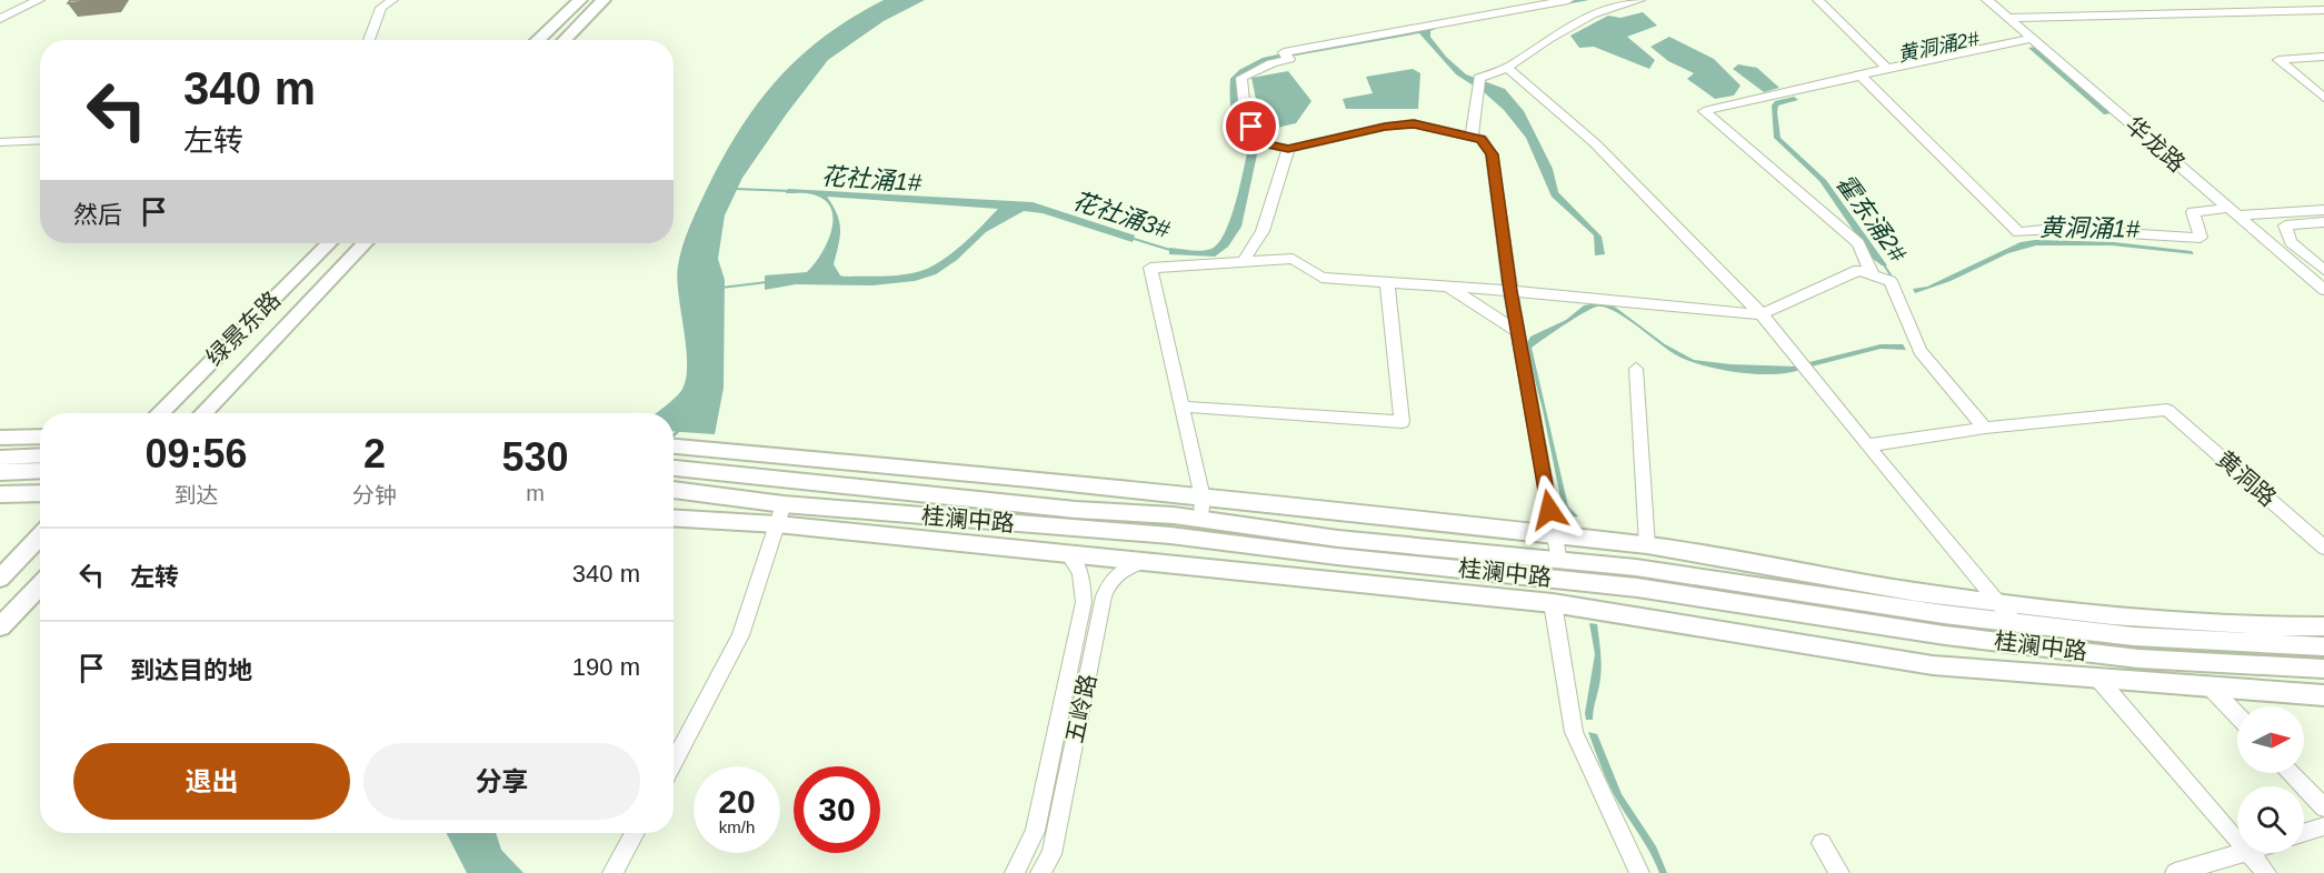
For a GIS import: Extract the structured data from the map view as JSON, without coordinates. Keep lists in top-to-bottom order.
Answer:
{
  "streets": {
    "main road": ["绿景东路", "桂澜中路"],
    "street": ["华龙路", "黄洞路", "五岭路"]
  },
  "water": [
    "黄洞涌2#",
    "花社涌1#",
    "花社涌3#",
    "霍东涌2#",
    "黄洞涌1#"
  ],
  "north": "right",
  "page": {
    "turn": ["340 m", "左转"],
    "then": "然后",
    "eta": [
      "09:56",
      "到达",
      "2",
      "分钟",
      "530",
      "m"
    ],
    "list": [
      {
        "name": "左转",
        "value": "340 m"
      },
      {
        "name": "到达目的地",
        "value": "190 m"
      }
    ],
    "buttons": ["退出", "分享"],
    "speed": "20 km/h",
    "limit": "30"
  }
}
